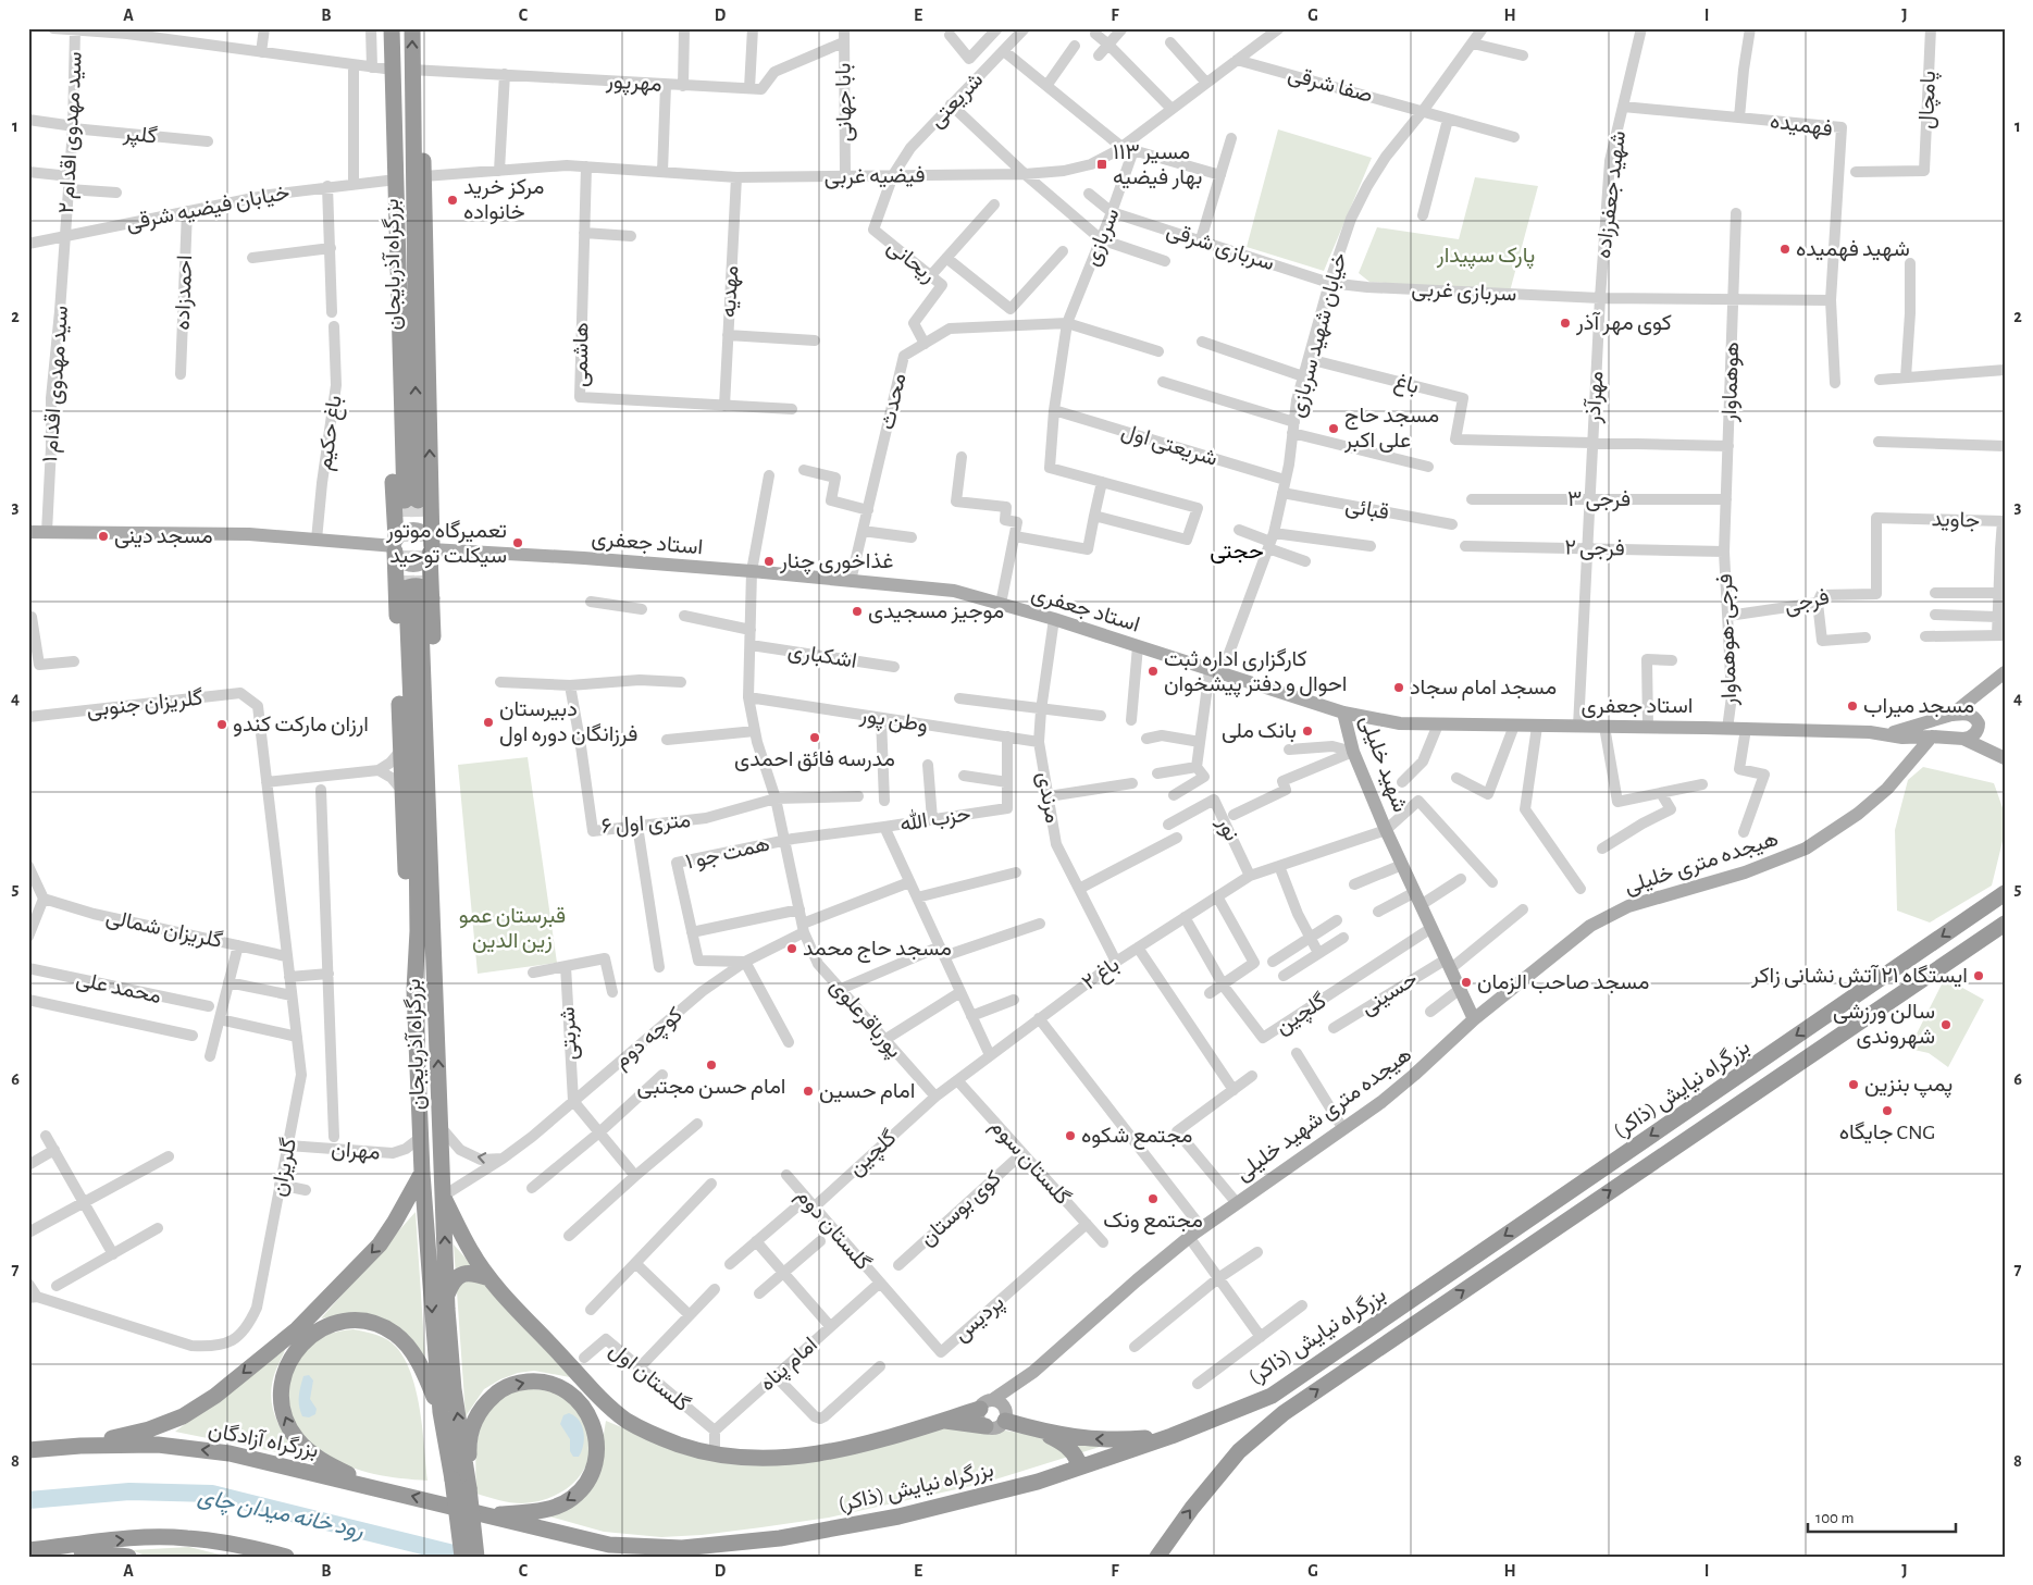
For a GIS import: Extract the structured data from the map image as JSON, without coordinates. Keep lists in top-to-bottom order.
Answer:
{
  "streets": {
    "highway": ["بزرگراه آذربایجان", "بزرگراه نیایش (ذاکر)", "بزرگراه آزادگان"],
    "main road": [
      "استاد جعفری",
      "شهید خلیلی",
      "هیجده متری خلیلی",
      "هیجده متری شهید خلیلی"
    ],
    "street": [
      "مهرپور",
      "صفا شرقی",
      "شریعتی",
      "پامچال",
      "بابا جهانی",
      "فهمیده",
      "سید مهدوی اقدام ۲",
      "گلپر",
      "فیضیه غربی",
      "شهید جعفرزاده",
      "خیابان فیضیه شرقی",
      "سربازی",
      "سربازی شرقی",
      "ریحانی",
      "مهدیه",
      "سربازی غربی",
      "احمدزاده",
      "خیابان شهید سربازی",
      "هاشمی",
      "هوهماوار",
      "سید مهدوی اقدام ۱",
      "باغ",
      "مهرآذر",
      "محدث",
      "باغ حکیم",
      "شریعتی اول",
      "فرجی ۳",
      "قبائی",
      "جاوید",
      "فرجی ۲",
      "فرجی",
      "فرجی-هوهماوار",
      "اشکباری",
      "گلریزان جنوبی",
      "وطن پور",
      "مرندی",
      "حزب الله",
      "۶ متری اول",
      "نور",
      "همت جو ۱",
      "گلریزان شمالی",
      "باغ ۲",
      "محمد علی",
      "حسینی",
      "گلچین",
      "پورباقرعلوی",
      "شربتی",
      "کوچه دوم",
      "مهران",
      "گلستان سوم",
      "گلریزان",
      "کوی بوستان",
      "گلستان دوم",
      "پردیس",
      "امام پناه",
      "گلستان اول"
    ]
  },
  "crossings": [
    ["مهرپور", "بابا جهانی"],
    ["مهرپور", "بزرگراه آذربایجان"],
    ["صفا شرقی", "فیضیه غربی"],
    ["صفا شرقی", "خیابان شهید سربازی"],
    ["شریعتی", "فیضیه غربی"],
    ["شریعتی", "ریحانی"],
    ["بابا جهانی", "فیضیه غربی"],
    ["فهمیده", "شهید جعفرزاده"],
    ["سید مهدوی اقدام ۲", "گلپر"],
    ["سید مهدوی اقدام ۲", "خیابان فیضیه شرقی"],
    ["سید مهدوی اقدام ۲", "سید مهدوی اقدام ۱"],
    ["فیضیه غربی", "ریحانی"],
    ["فیضیه غربی", "مهدیه"],
    ["فیضیه غربی", "هاشمی"],
    ["شهید جعفرزاده", "سربازی غربی"],
    ["شهید جعفرزاده", "مهرآذر"],
    ["خیابان فیضیه شرقی", "احمدزاده"],
    ["خیابان فیضیه شرقی", "سید مهدوی اقدام ۱"],
    ["سربازی", "سربازی شرقی"],
    ["سربازی", "محدث"],
    ["سربازی", "شریعتی اول"],
    ["سربازی شرقی", "سربازی غربی"],
    ["سربازی شرقی", "خیابان شهید سربازی"],
    ["ریحانی", "محدث"],
    ["بزرگراه آذربایجان", "کوچه دوم"],
    ["بزرگراه آذربایجان", "مهران"],
    ["مهدیه", "هاشمی"],
    ["سربازی غربی", "خیابان شهید سربازی"],
    ["سربازی غربی", "مهرآذر"],
    ["خیابان شهید سربازی", "باغ"],
    ["خیابان شهید سربازی", "شریعتی اول"],
    ["خیابان شهید سربازی", "قبائی"],
    ["خیابان شهید سربازی", "استاد جعفری"],
    ["هوهماوار", "فرجی ۳"],
    ["هوهماوار", "فرجی ۲"],
    ["هوهماوار", "فرجی-هوهماوار"],
    ["باغ", "مهرآذر"],
    ["مهرآذر", "فرجی ۳"],
    ["مهرآذر", "استاد جعفری"],
    ["مهرآذر", "فرجی ۲"],
    ["محدث", "استاد جعفری"],
    ["جاوید", "فرجی"],
    ["استاد جعفری", "فرجی-هوهماوار"],
    ["استاد جعفری", "شهید خلیلی"],
    ["استاد جعفری", "مرندی"],
    ["استاد جعفری", "هیجده متری خلیلی"],
    ["استاد جعفری", "پورباقرعلوی"],
    ["فرجی ۲", "فرجی-هوهماوار"],
    ["فرجی", "فرجی-هوهماوار"],
    ["اشکباری", "پورباقرعلوی"],
    ["گلریزان جنوبی", "گلریزان"],
    ["وطن پور", "مرندی"],
    ["وطن پور", "حزب الله"],
    ["وطن پور", "پورباقرعلوی"],
    ["شهید خلیلی", "باغ ۲"],
    ["مرندی", "باغ ۲"],
    ["حزب الله", "همت جو ۱"],
    ["حزب الله", "پورباقرعلوی"],
    ["۶ متری اول", "پورباقرعلوی"],
    ["نور", "باغ ۲"],
    ["همت جو ۱", "پورباقرعلوی"],
    ["همت جو ۱", "کوچه دوم"],
    ["هیجده متری خلیلی", "هیجده متری شهید خلیلی"],
    ["گلریزان شمالی", "گلریزان"],
    ["باغ ۲", "گلچین"],
    ["باغ ۲", "گلستان سوم"],
    ["گلچین", "پورباقرعلوی"],
    ["گلچین", "گلستان سوم"],
    ["گلچین", "گلستان دوم"],
    ["پورباقرعلوی", "کوچه دوم"],
    ["شربتی", "کوچه دوم"],
    ["بزرگراه نیایش (ذاکر)", "بزرگراه آزادگان"],
    ["مهران", "گلریزان"],
    ["گلستان سوم", "کوی بوستان"],
    ["گلستان سوم", "پردیس"],
    ["گلستان دوم", "پردیس"],
    ["گلستان دوم", "امام پناه"],
    ["پردیس", "امام پناه"],
    ["امام پناه", "گلستان اول"]
  ],
  "districts": ["حجتی"],
  "water": ["رود خانه میدان چای"],
  "parks": ["پارک سپیدار", "قبرستان عمو زین الدین"],
  "places": {
    "transit": ["مسیر ۱۱۳ بهار فیضیه"],
    "other": [
      "مرکز خرید خانواده",
      "شهید فهمیده",
      "کوی مهر آذر",
      "مسجد حاج علی اکبر",
      "مسجد دینی",
      "تعمیرگاه موتور سیکلت توحید",
      "غذاخوری چنار",
      "موجیز مسجیدی",
      "کارگزاری اداره ثبت احوال و دفتر پیشخوان",
      "مسجد امام سجاد",
      "مسجد میراب",
      "دبیرستان فرزانگان دوره اول",
      "ارزان مارکت کندو",
      "بانک ملی",
      "مدرسه فائق احمدی",
      "مسجد حاج محمد",
      "ایستگاه ۲۱ آتش نشانی زاکر",
      "مسجد صاحب الزمان",
      "سالن ورزشی شهروندی",
      "امام حسن مجتبی",
      "پمپ بنزین",
      "امام حسین",
      "جایگاه CNG",
      "مجتمع شکوه",
      "مجتمع ونک"
    ]
  },
  "scale_bar": "100 m",
  "grid": {
    "columns": [
      "A",
      "B",
      "C",
      "D",
      "E",
      "F",
      "G",
      "H",
      "I",
      "J"
    ],
    "rows": [
      "1",
      "2",
      "3",
      "4",
      "5",
      "6",
      "7",
      "8"
    ]
  }
}
